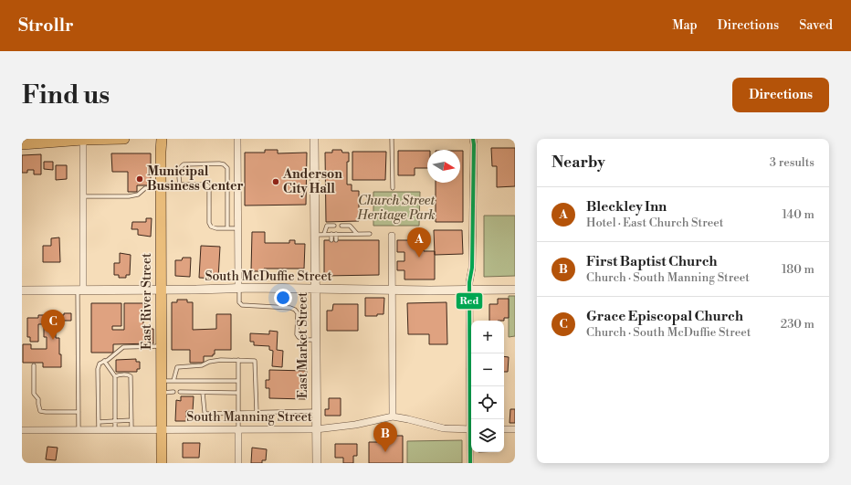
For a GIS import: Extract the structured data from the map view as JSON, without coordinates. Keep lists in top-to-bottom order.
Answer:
{
  "streets": {
    "main road": ["East River Street"],
    "street": ["South McDuffie Street", "East Market Street", "South Manning Street"]
  },
  "crossings": [
    ["South McDuffie Street", "East River Street"],
    ["South McDuffie Street", "East Market Street"],
    ["East River Street", "South Manning Street"],
    ["East Market Street", "South Manning Street"]
  ],
  "parks": ["Church Street Heritage Park"],
  "places": ["Municipal Business Center", "Anderson City Hall"],
  "lines": ["transit line Red"],
  "north": "right",
  "page": {
    "header": "Strollr",
    "nav": ["Map", "Directions", "Saved"],
    "buttons": "Directions",
    "title": "Find us",
    "heading": ["Nearby", "3 results"],
    "list": [
      {
        "mark": "A",
        "name": "Bleckley Inn",
        "note": "Hotel · East Church Street",
        "value": "140 m"
      },
      {
        "mark": "B",
        "name": "First Baptist Church",
        "note": "Church · South Manning Street",
        "value": "180 m"
      },
      {
        "mark": "C",
        "name": "Grace Episcopal Church",
        "note": "Church · South McDuffie Street",
        "value": "230 m"
      }
    ],
    "pins": ["A", "C", "B"],
    "map_buttons": ["+", "−"]
  }
}
